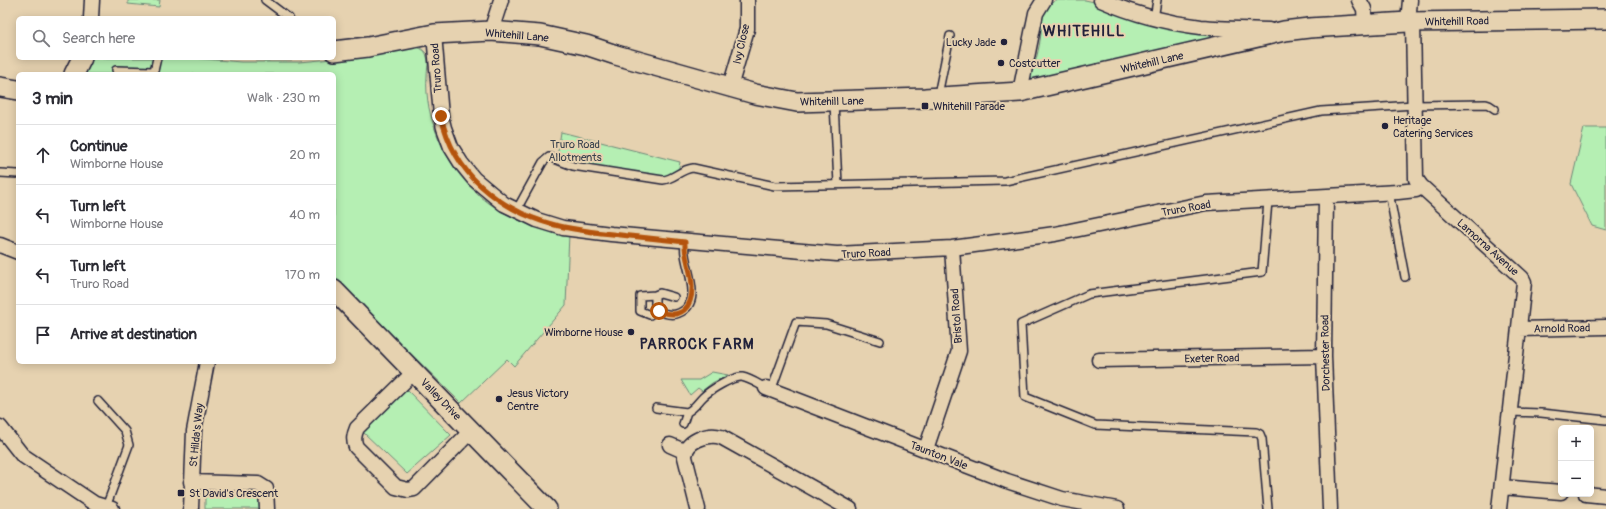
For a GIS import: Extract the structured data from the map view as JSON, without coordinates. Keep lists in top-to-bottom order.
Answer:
{
  "streets": {
    "street": [
      "Whitehill Road",
      "Whitehill Lane",
      "Ivy Close",
      "Truro Road",
      "Lamorna Avenue",
      "Bristol Road",
      "Arnold Road",
      "Dorchester Road",
      "Exeter Road",
      "Valley Drive",
      "St Hilda's Way",
      "Taunton Vale"
    ]
  },
  "crossings": [
    ["Whitehill Road", "Whitehill Lane"],
    ["Whitehill Lane", "Ivy Close"],
    ["Whitehill Lane", "Truro Road"],
    ["Truro Road", "Lamorna Avenue"],
    ["Truro Road", "Bristol Road"],
    ["Truro Road", "Dorchester Road"],
    ["Lamorna Avenue", "Arnold Road"],
    ["Bristol Road", "Taunton Vale"],
    ["Dorchester Road", "Exeter Road"]
  ],
  "districts": ["WHITEHILL", "PARROCK FARM"],
  "parks": ["Truro Road Allotments"],
  "places": {
    "other": [
      "Lucky Jade",
      "Costcutter",
      "Heritage Catering Services",
      "Wimborne House",
      "Jesus Victory Centre"
    ],
    "transit": ["Whitehill Parade", "St David's Crescent"]
  },
  "page": {
    "search": "Search here",
    "heading": ["3 min", "Walk · 230 m"],
    "list": [
      ["Continue", "Wimborne House", "20 m"],
      ["Turn left", "Wimborne House", "40 m"],
      ["Turn left", "Truro Road", "170 m"],
      "Arrive at destination"
    ],
    "map_buttons": ["+", "−"]
  }
}
